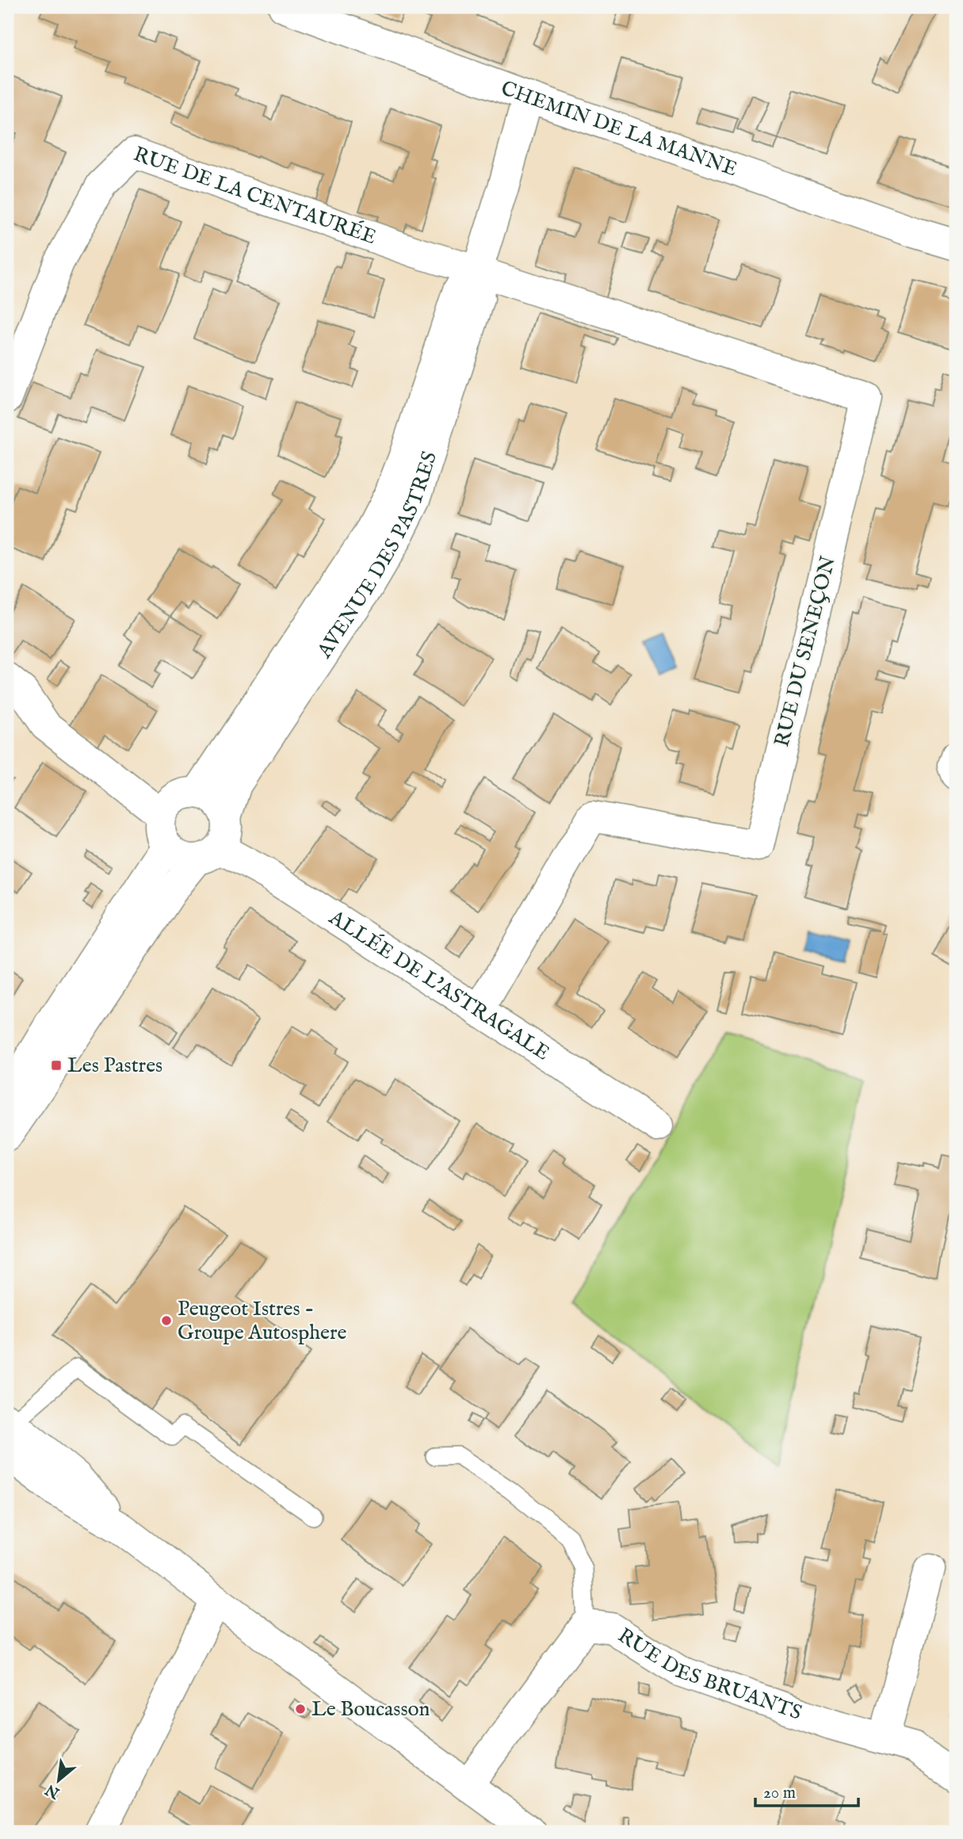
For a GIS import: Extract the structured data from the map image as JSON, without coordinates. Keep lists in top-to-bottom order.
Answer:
{
  "streets": {
    "street": [
      "CHEMIN DE LA MANNE",
      "RUE DE LA CENTAURÉE",
      "AVENUE DES PASTRES",
      "RUE DU SENEÇON",
      "ALLÉE DE L'ASTRAGALE",
      "RUE DES BRUANTS"
    ]
  },
  "crossings": [
    ["CHEMIN DE LA MANNE", "AVENUE DES PASTRES"],
    ["RUE DE LA CENTAURÉE", "AVENUE DES PASTRES"],
    ["RUE DE LA CENTAURÉE", "RUE DU SENEÇON"],
    ["AVENUE DES PASTRES", "ALLÉE DE L'ASTRAGALE"],
    ["RUE DU SENEÇON", "ALLÉE DE L'ASTRAGALE"]
  ],
  "places": {
    "transit": ["Les Pastres"],
    "other": ["Peugeot Istres - Groupe Autosphere", "Le Boucasson"]
  },
  "scale_bar": "20 m",
  "north": "bottom left"
}
